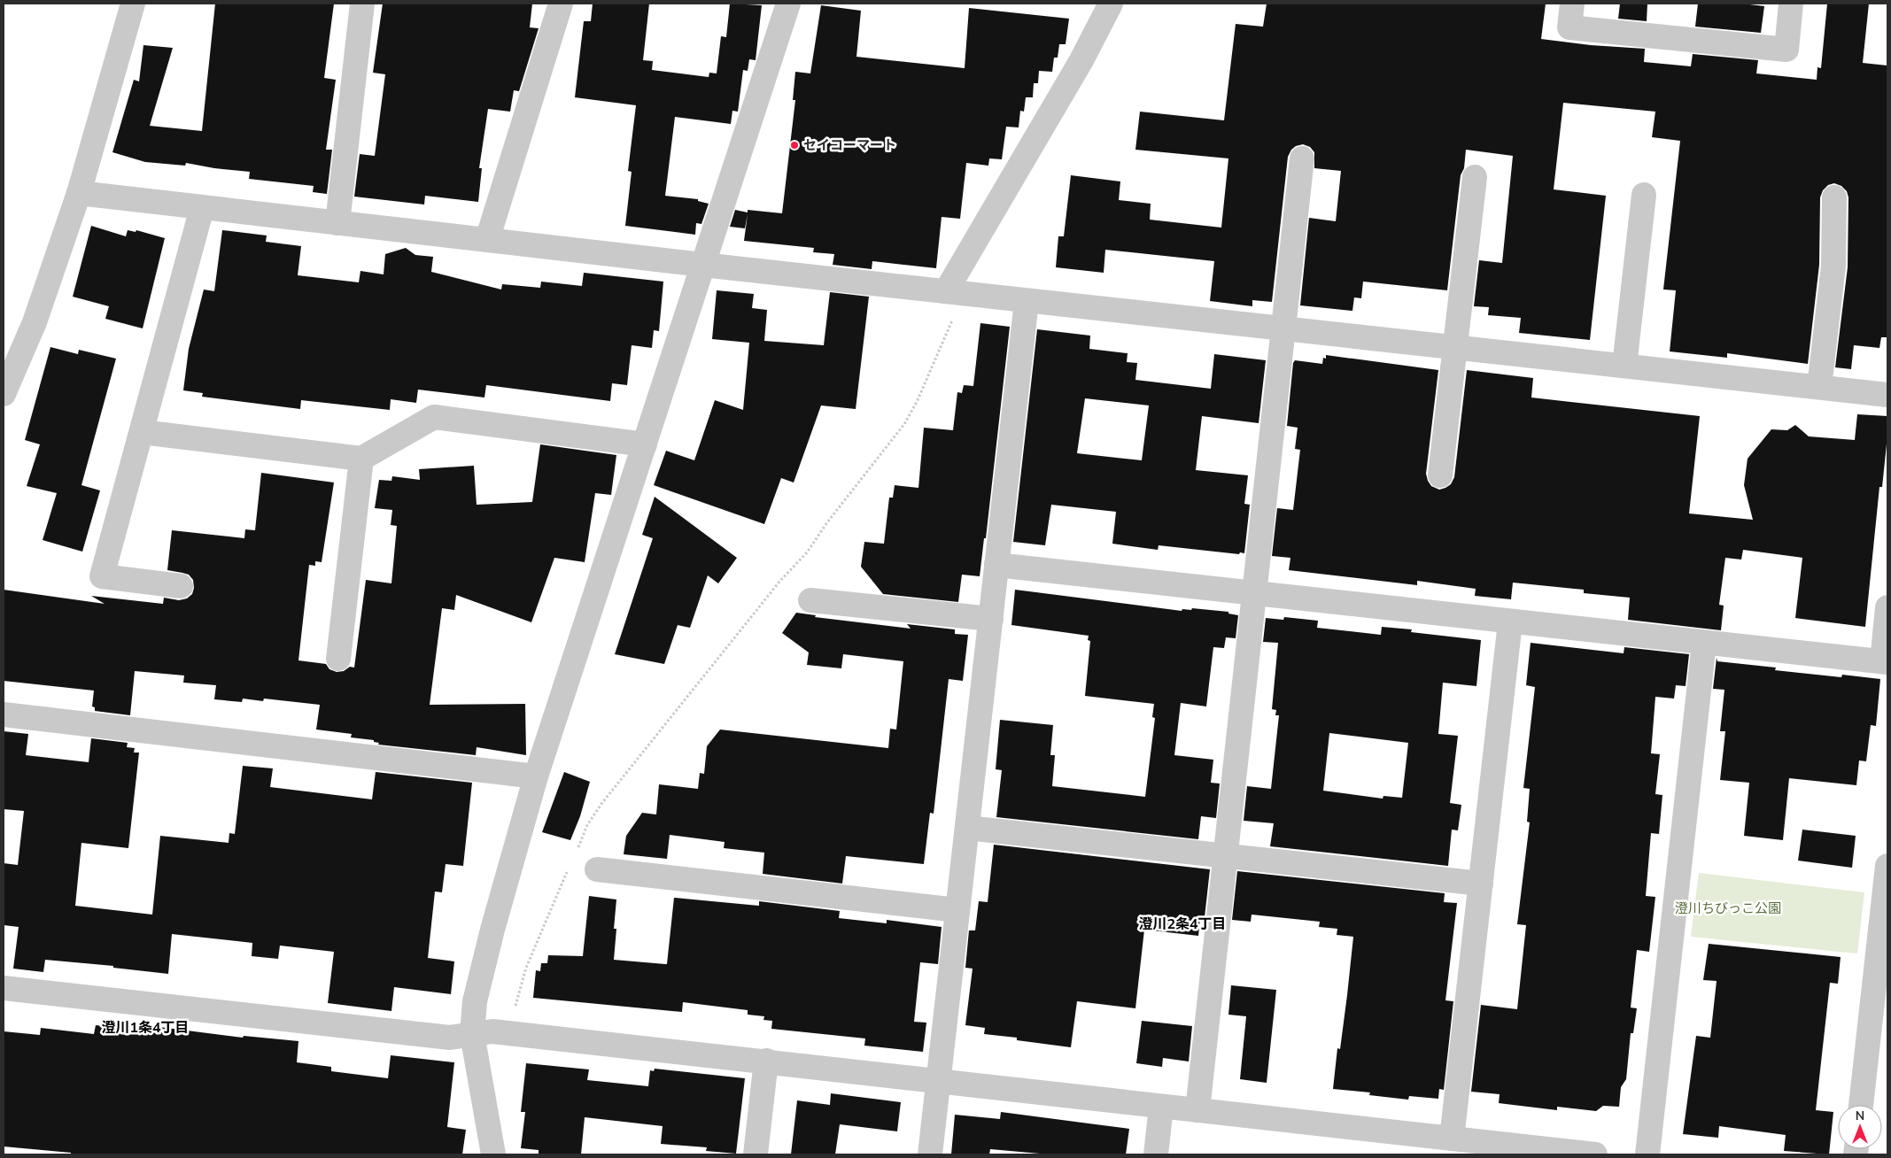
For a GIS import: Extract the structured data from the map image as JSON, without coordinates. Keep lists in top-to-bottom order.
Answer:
{
  "districts": ["澄川2条4丁目", "澄川1条4丁目"],
  "parks": ["澄川ちびっこ公園"],
  "places": ["セイコーマート"],
  "north": "top"
}
